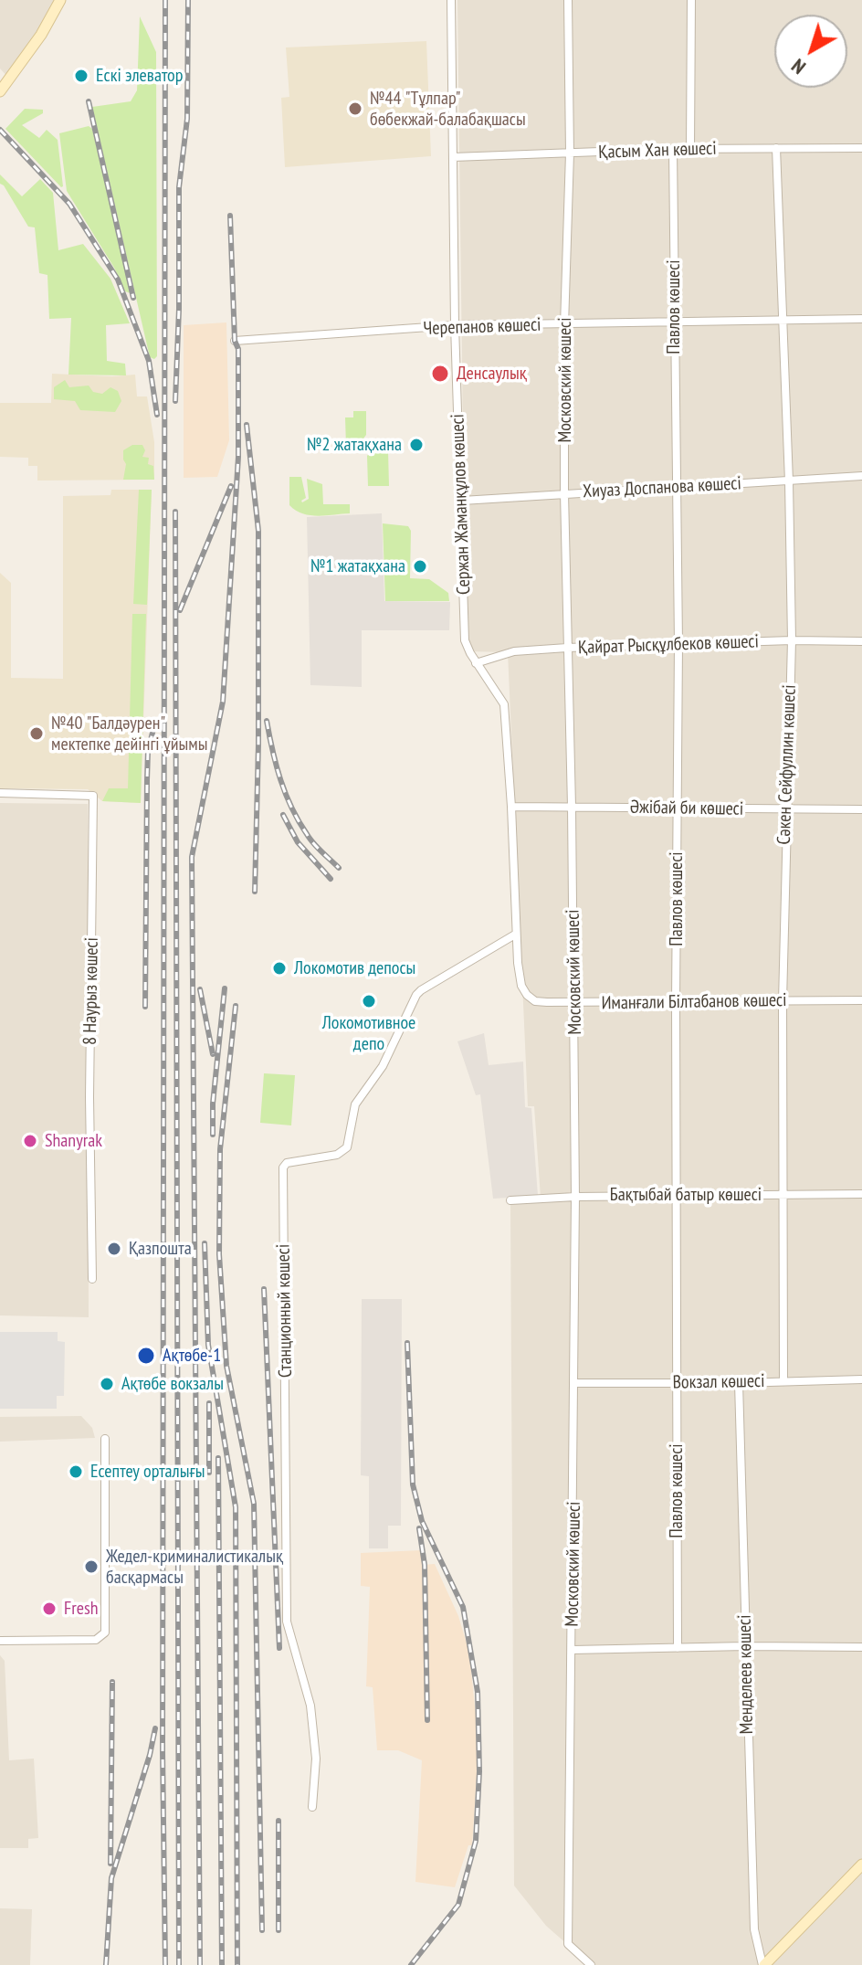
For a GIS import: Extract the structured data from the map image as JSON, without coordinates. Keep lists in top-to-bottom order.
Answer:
{
  "streets": {
    "street": [
      "Қасым Хан көшесі",
      "Павлов көшесі",
      "Черепанов көшесі",
      "Московский көшесі",
      "Хиуаз Доспанова көшесі",
      "Сержан Жаманқұлов көшесі",
      "Қайрат Рысқұлбеков көшесі",
      "Сәкен Сейфуллин көшесі",
      "Әжібай би көшесі",
      "8 Наурыз көшесі",
      "Иманғали Білтабанов көшесі",
      "Бақтыбай батыр көшесі",
      "Станционный көшесі",
      "Вокзал көшесі",
      "Менделеев көшесі"
    ]
  },
  "crossings": [
    ["Қасым Хан көшесі", "Павлов көшесі"],
    ["Қасым Хан көшесі", "Московский көшесі"],
    ["Қасым Хан көшесі", "Сержан Жаманқұлов көшесі"],
    ["Қасым Хан көшесі", "Сәкен Сейфуллин көшесі"],
    ["Павлов көшесі", "Черепанов көшесі"],
    ["Павлов көшесі", "Хиуаз Доспанова көшесі"],
    ["Павлов көшесі", "Қайрат Рысқұлбеков көшесі"],
    ["Павлов көшесі", "Әжібай би көшесі"],
    ["Павлов көшесі", "Иманғали Білтабанов көшесі"],
    ["Павлов көшесі", "Бақтыбай батыр көшесі"],
    ["Павлов көшесі", "Вокзал көшесі"],
    ["Черепанов көшесі", "Московский көшесі"],
    ["Черепанов көшесі", "Сержан Жаманқұлов көшесі"],
    ["Черепанов көшесі", "Сәкен Сейфуллин көшесі"],
    ["Московский көшесі", "Хиуаз Доспанова көшесі"],
    ["Московский көшесі", "Қайрат Рысқұлбеков көшесі"],
    ["Московский көшесі", "Әжібай би көшесі"],
    ["Московский көшесі", "Иманғали Білтабанов көшесі"],
    ["Московский көшесі", "Бақтыбай батыр көшесі"],
    ["Московский көшесі", "Вокзал көшесі"],
    ["Хиуаз Доспанова көшесі", "Сержан Жаманқұлов көшесі"],
    ["Хиуаз Доспанова көшесі", "Сәкен Сейфуллин көшесі"],
    ["Сержан Жаманқұлов көшесі", "Қайрат Рысқұлбеков көшесі"],
    ["Сержан Жаманқұлов көшесі", "Әжібай би көшесі"],
    ["Сержан Жаманқұлов көшесі", "Иманғали Білтабанов көшесі"],
    ["Сержан Жаманқұлов көшесі", "Станционный көшесі"],
    ["Қайрат Рысқұлбеков көшесі", "Сәкен Сейфуллин көшесі"],
    ["Сәкен Сейфуллин көшесі", "Әжібай би көшесі"],
    ["Сәкен Сейфуллин көшесі", "Иманғали Білтабанов көшесі"],
    ["Сәкен Сейфуллин көшесі", "Бақтыбай батыр көшесі"],
    ["Сәкен Сейфуллин көшесі", "Вокзал көшесі"],
    ["Вокзал көшесі", "Менделеев көшесі"]
  ],
  "places": [
    "Ескі элеватор",
    "№44 \"Тұлпар\" бөбекжай-балабақшасы",
    "Денсаулық",
    "№2 жатақхана",
    "№1 жатақхана",
    "№40 \"Балдәурен\" мектепке дейінгі ұйымы",
    "Локомотив депосы",
    "Локомотивное депо",
    "Shanyrak",
    "Қазпошта",
    "Ақтөбе-1",
    "Ақтөбе вокзалы",
    "Есептеу орталығы",
    "Жедел-криминалистикалық басқармасы",
    "Fresh"
  ],
  "north": "bottom left"
}
